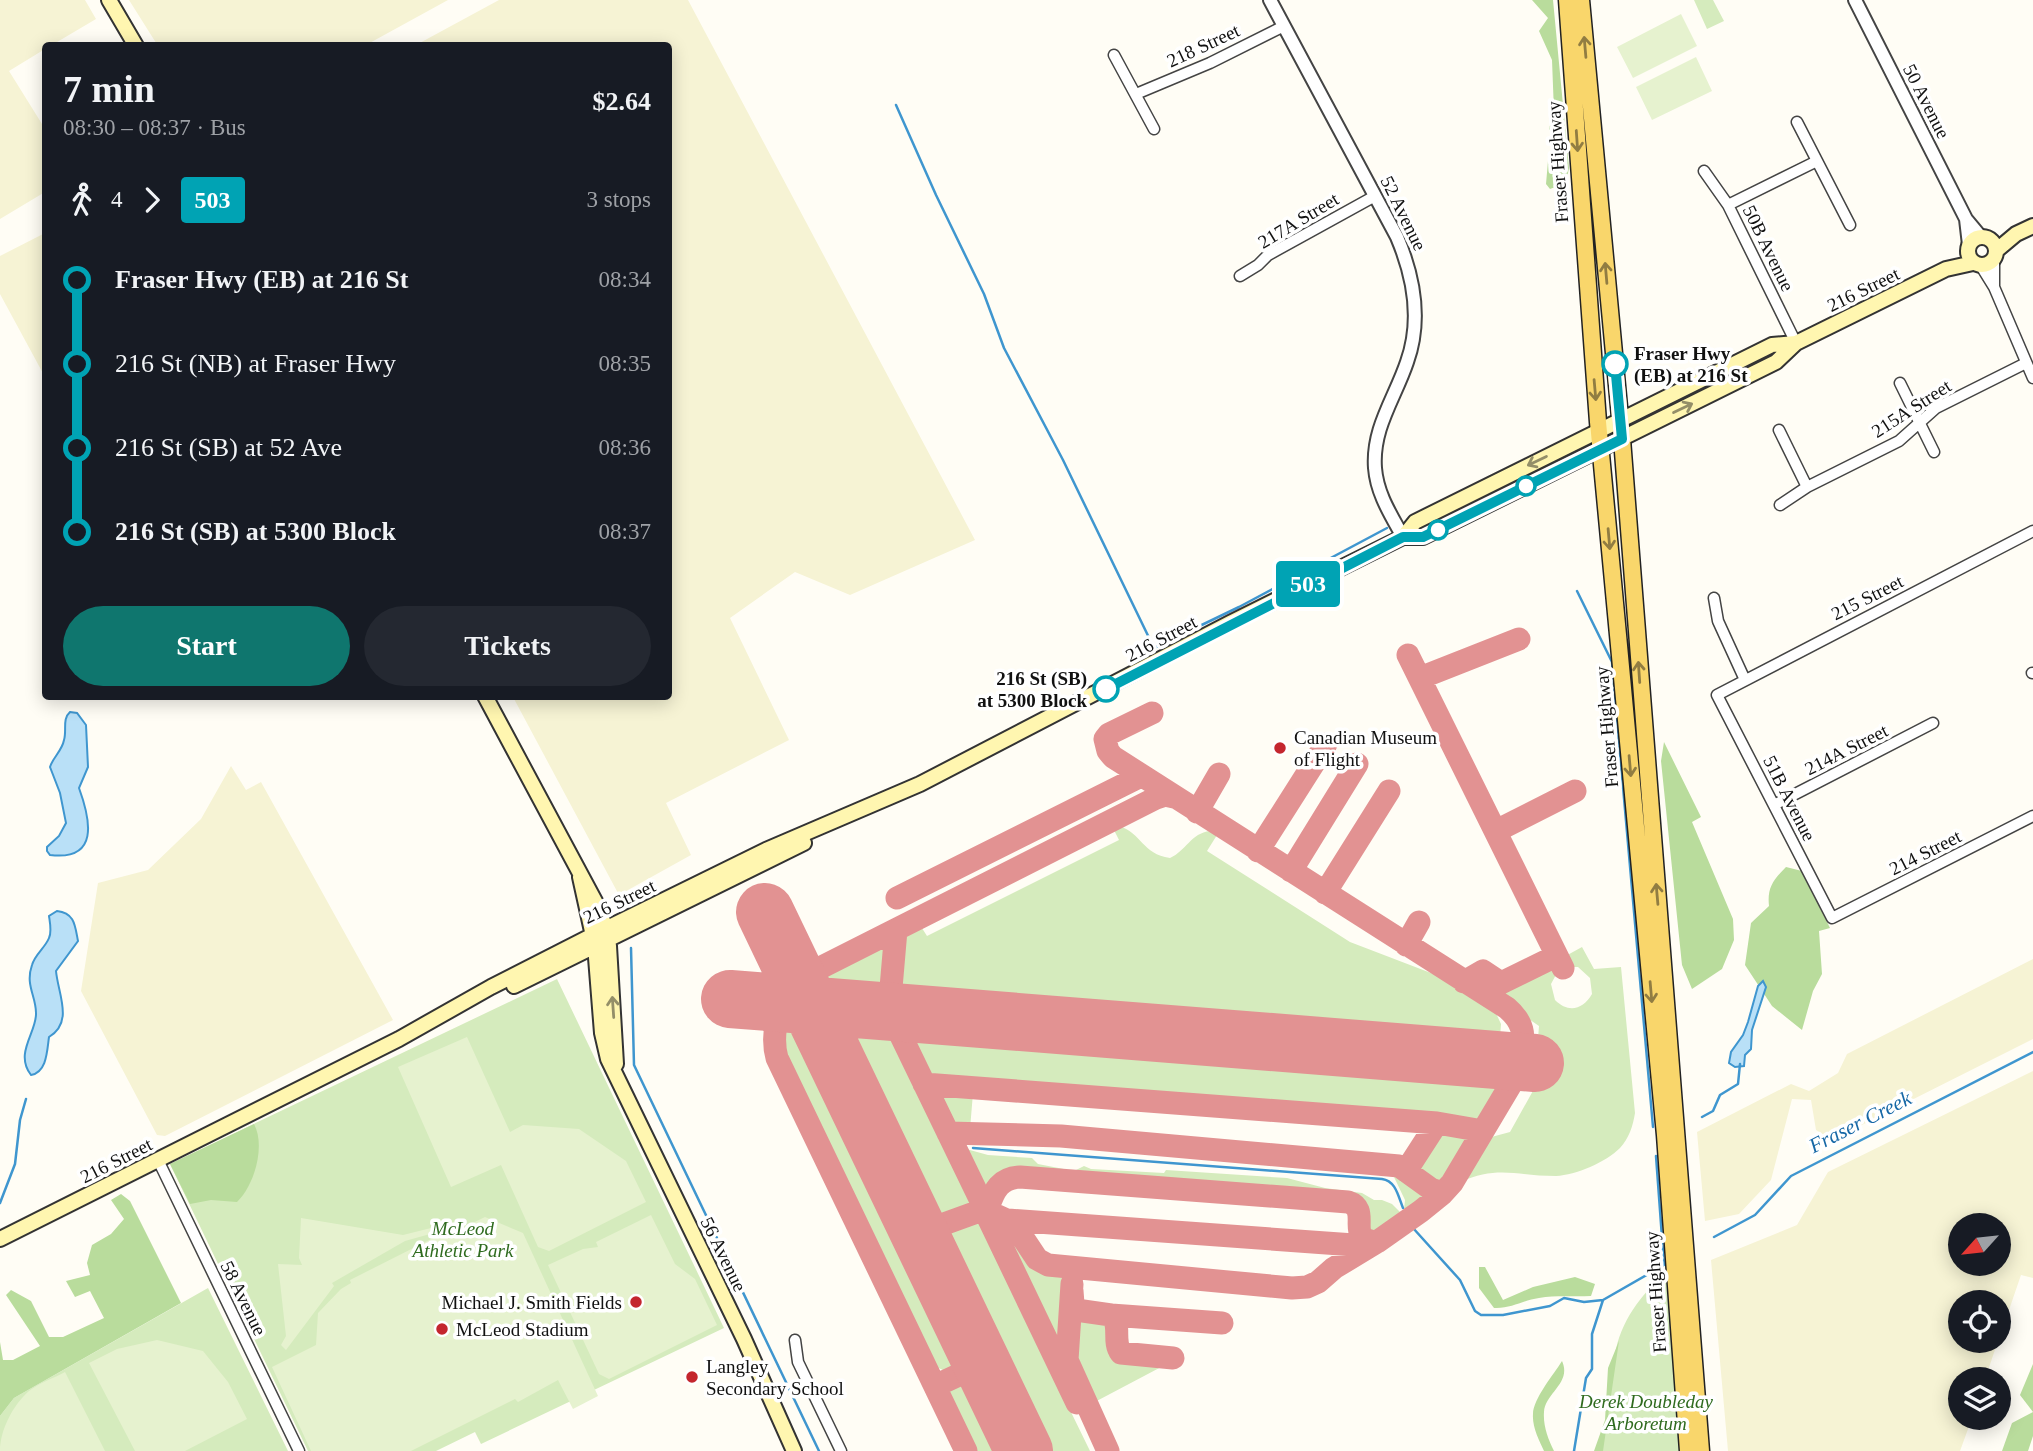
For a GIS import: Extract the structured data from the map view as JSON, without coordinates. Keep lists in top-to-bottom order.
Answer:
{
  "streets": {
    "main road": ["Fraser Highway", "216 Street", "56 Avenue"],
    "street": [
      "218 Street",
      "50 Avenue",
      "52 Avenue",
      "217A Street",
      "50B Avenue",
      "215A Street",
      "215 Street",
      "214A Street",
      "51B Avenue",
      "214 Street",
      "58 Avenue"
    ]
  },
  "crossings": [
    ["218 Street", "52 Avenue"],
    ["50 Avenue", "216 Street"],
    ["50 Avenue", "215A Street"],
    ["Fraser Highway", "216 Street"],
    ["52 Avenue", "217A Street"],
    ["52 Avenue", "216 Street"],
    ["50B Avenue", "216 Street"],
    ["216 Street", "56 Avenue"],
    ["216 Street", "58 Avenue"],
    ["215 Street", "51B Avenue"],
    ["214A Street", "51B Avenue"],
    ["51B Avenue", "214 Street"]
  ],
  "water": ["Fraser Creek"],
  "parks": ["McLeod Athletic Park", "Derek Doubleday Arboretum"],
  "places": [
    "Fraser Hwy (EB) at 216 St",
    "216 St (SB) at 5300 Block",
    "Canadian Museum of Flight",
    "Michael J. Smith Fields",
    "McLeod Stadium",
    "Langley Secondary School"
  ],
  "lines": ["bus line 503"],
  "north": "bottom left",
  "page": {
    "on_map": "503",
    "heading": ["7 min", "08:30 – 08:37 · Bus", "$2.64"],
    "legs": ["4", "503", "3 stops"],
    "list": [
      {
        "name": "Fraser Hwy (EB) at 216 St",
        "value": "08:34"
      },
      {
        "name": "216 St (NB) at Fraser Hwy",
        "value": "08:35"
      },
      {
        "name": "216 St (SB) at 52 Ave",
        "value": "08:36"
      },
      {
        "name": "216 St (SB) at 5300 Block",
        "value": "08:37"
      }
    ],
    "buttons": ["Start", "Tickets"]
  }
}
